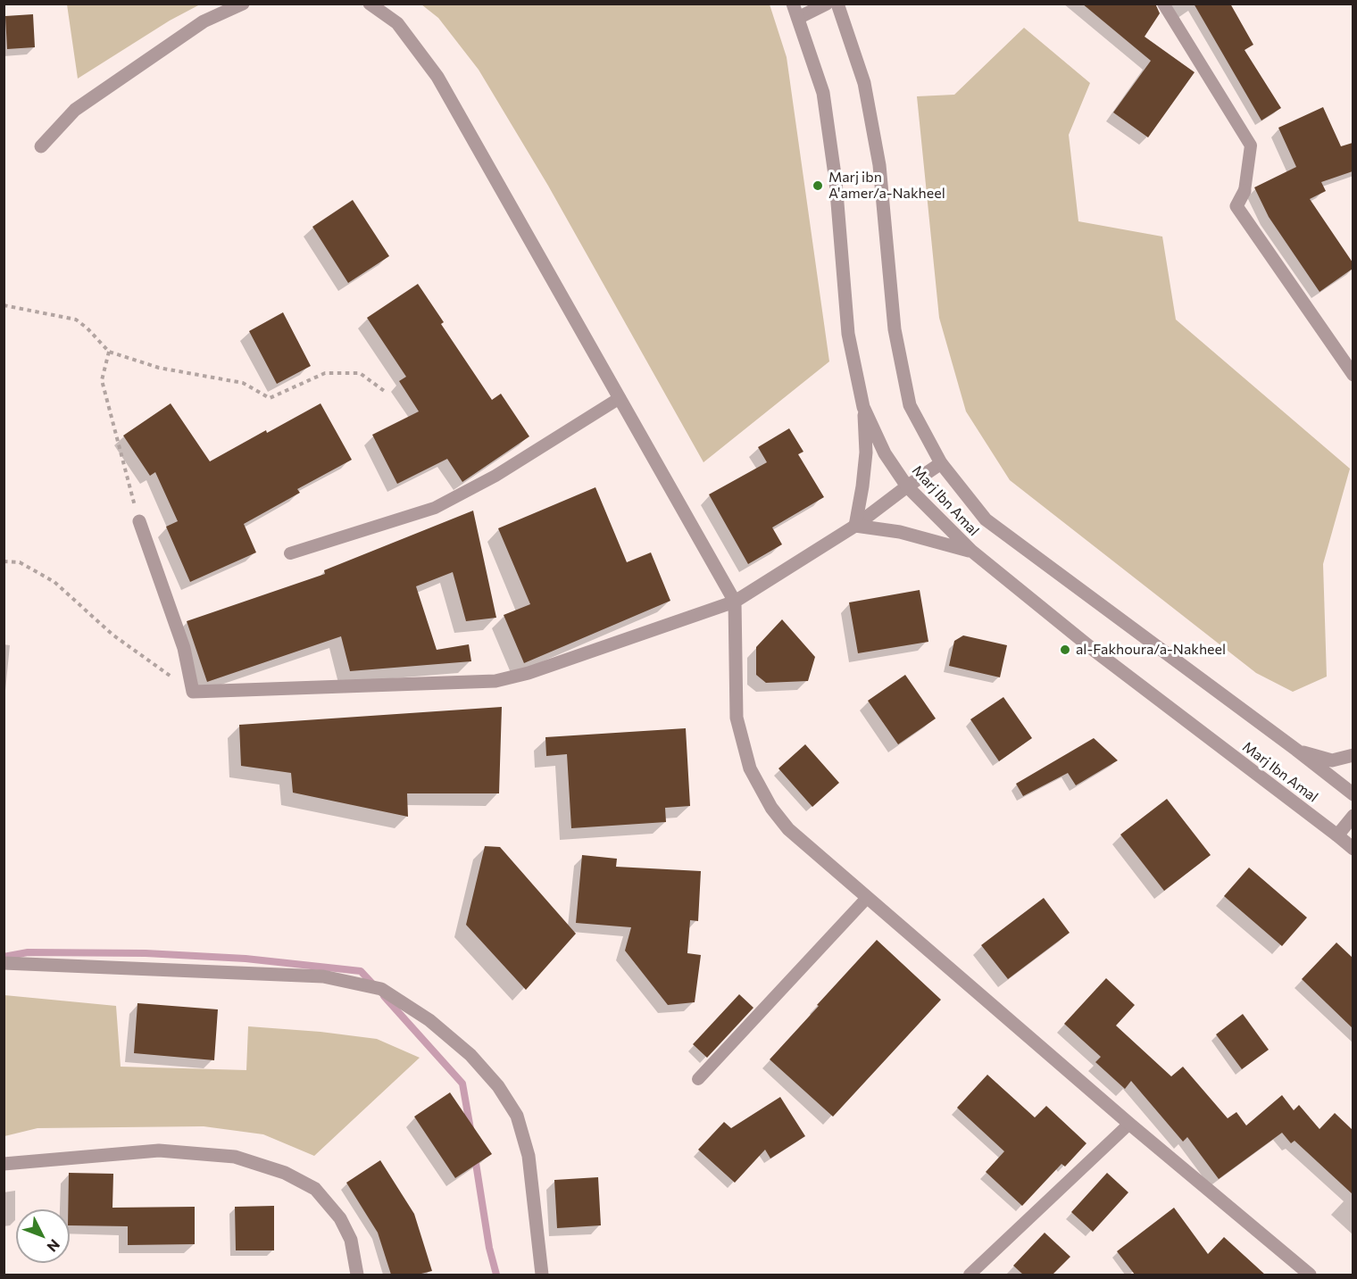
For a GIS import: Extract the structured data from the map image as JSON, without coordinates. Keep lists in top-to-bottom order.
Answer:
{
  "streets": {
    "street": ["Marj Ibn Amal"]
  },
  "places": ["Marj ibn A'amer/a-Nakheel", "al-Fakhoura/a-Nakheel"],
  "north": "bottom right"
}
